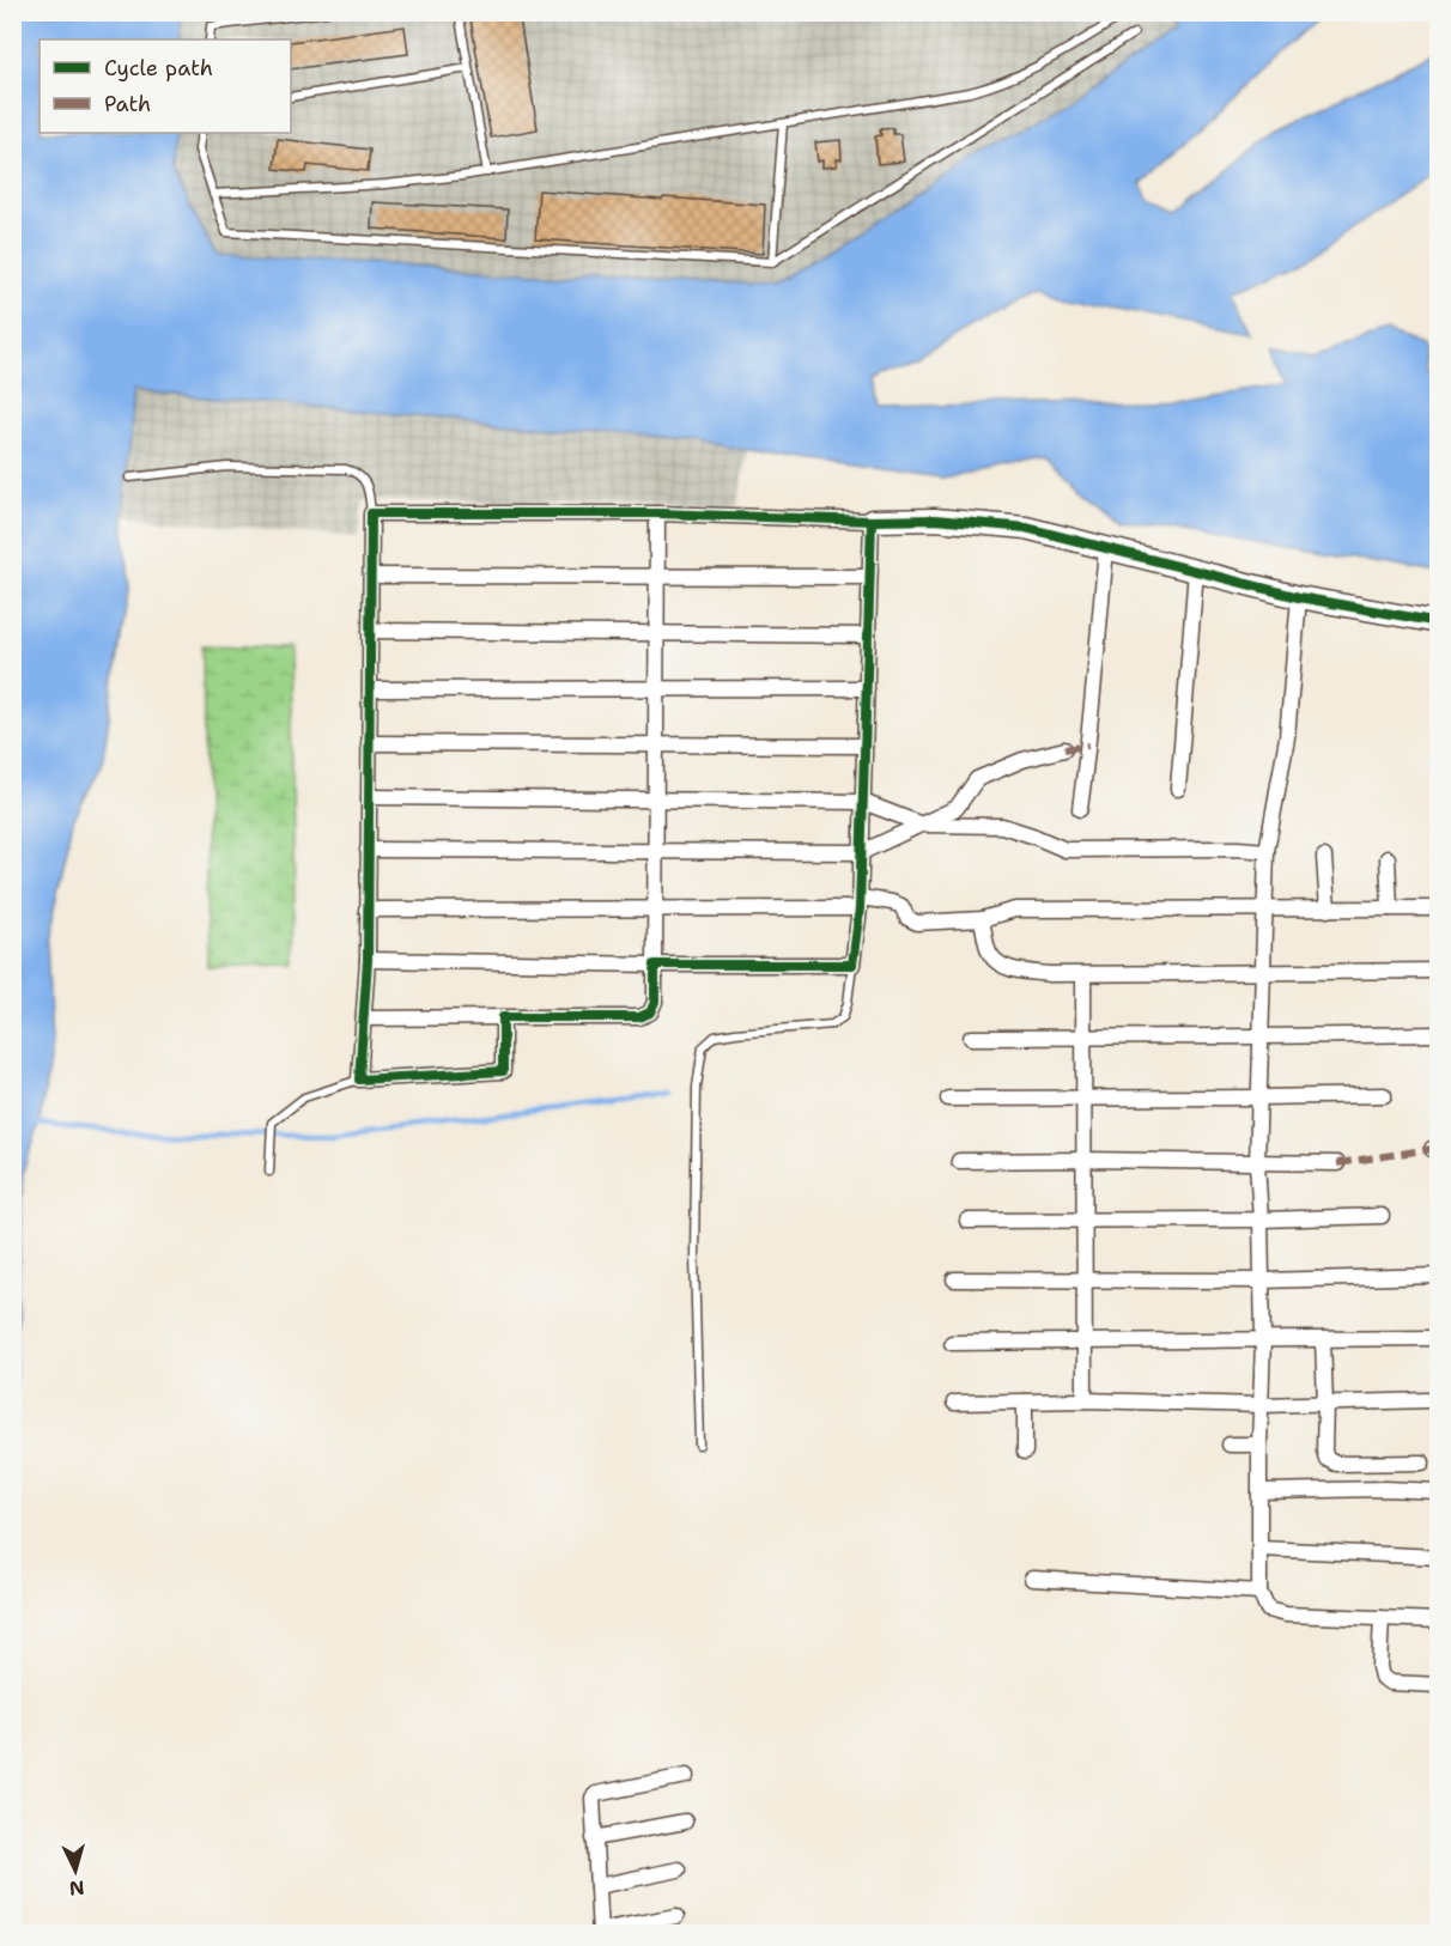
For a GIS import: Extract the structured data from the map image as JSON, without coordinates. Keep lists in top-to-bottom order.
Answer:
{
  "legend": ["Cycle path", "Path"],
  "north": "bottom"
}
